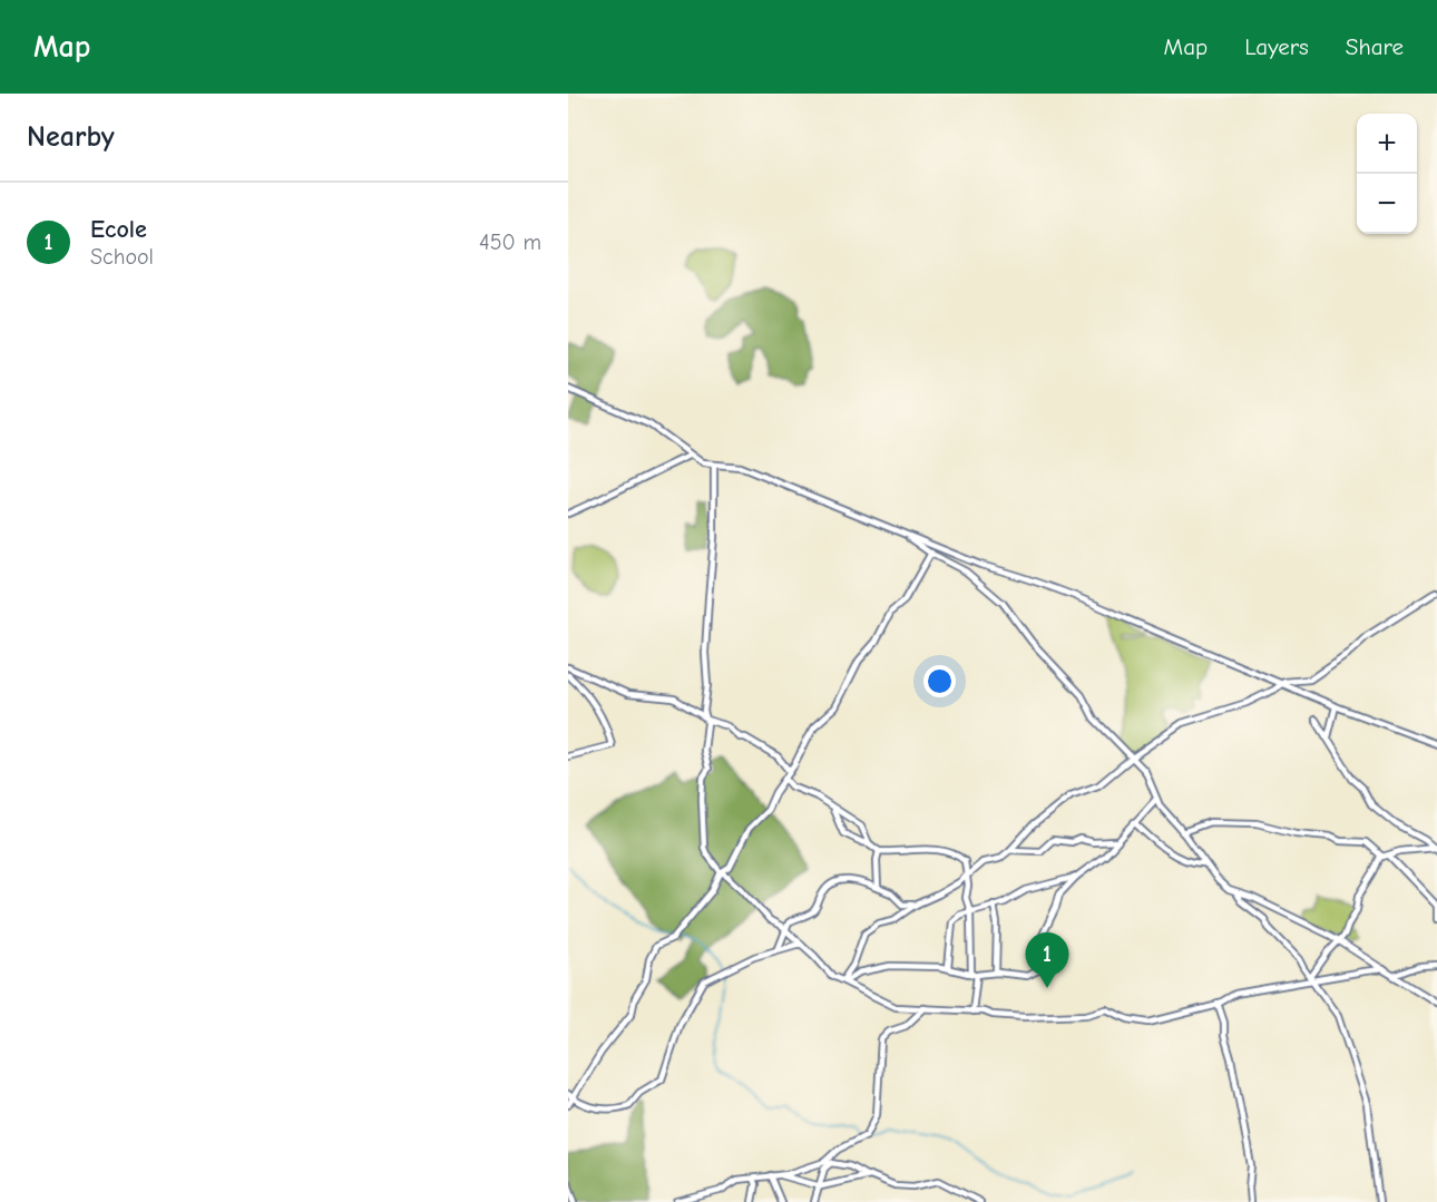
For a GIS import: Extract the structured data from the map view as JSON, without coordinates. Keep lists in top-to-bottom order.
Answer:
{
  "page": {
    "header": "Map",
    "nav": ["Map", "Layers", "Share"],
    "heading": "Nearby",
    "map_buttons": ["+", "−"],
    "list": [
      {
        "mark": "1",
        "name": "Ecole",
        "note": "School",
        "value": "450 m"
      }
    ],
    "pins": "1"
  }
}
